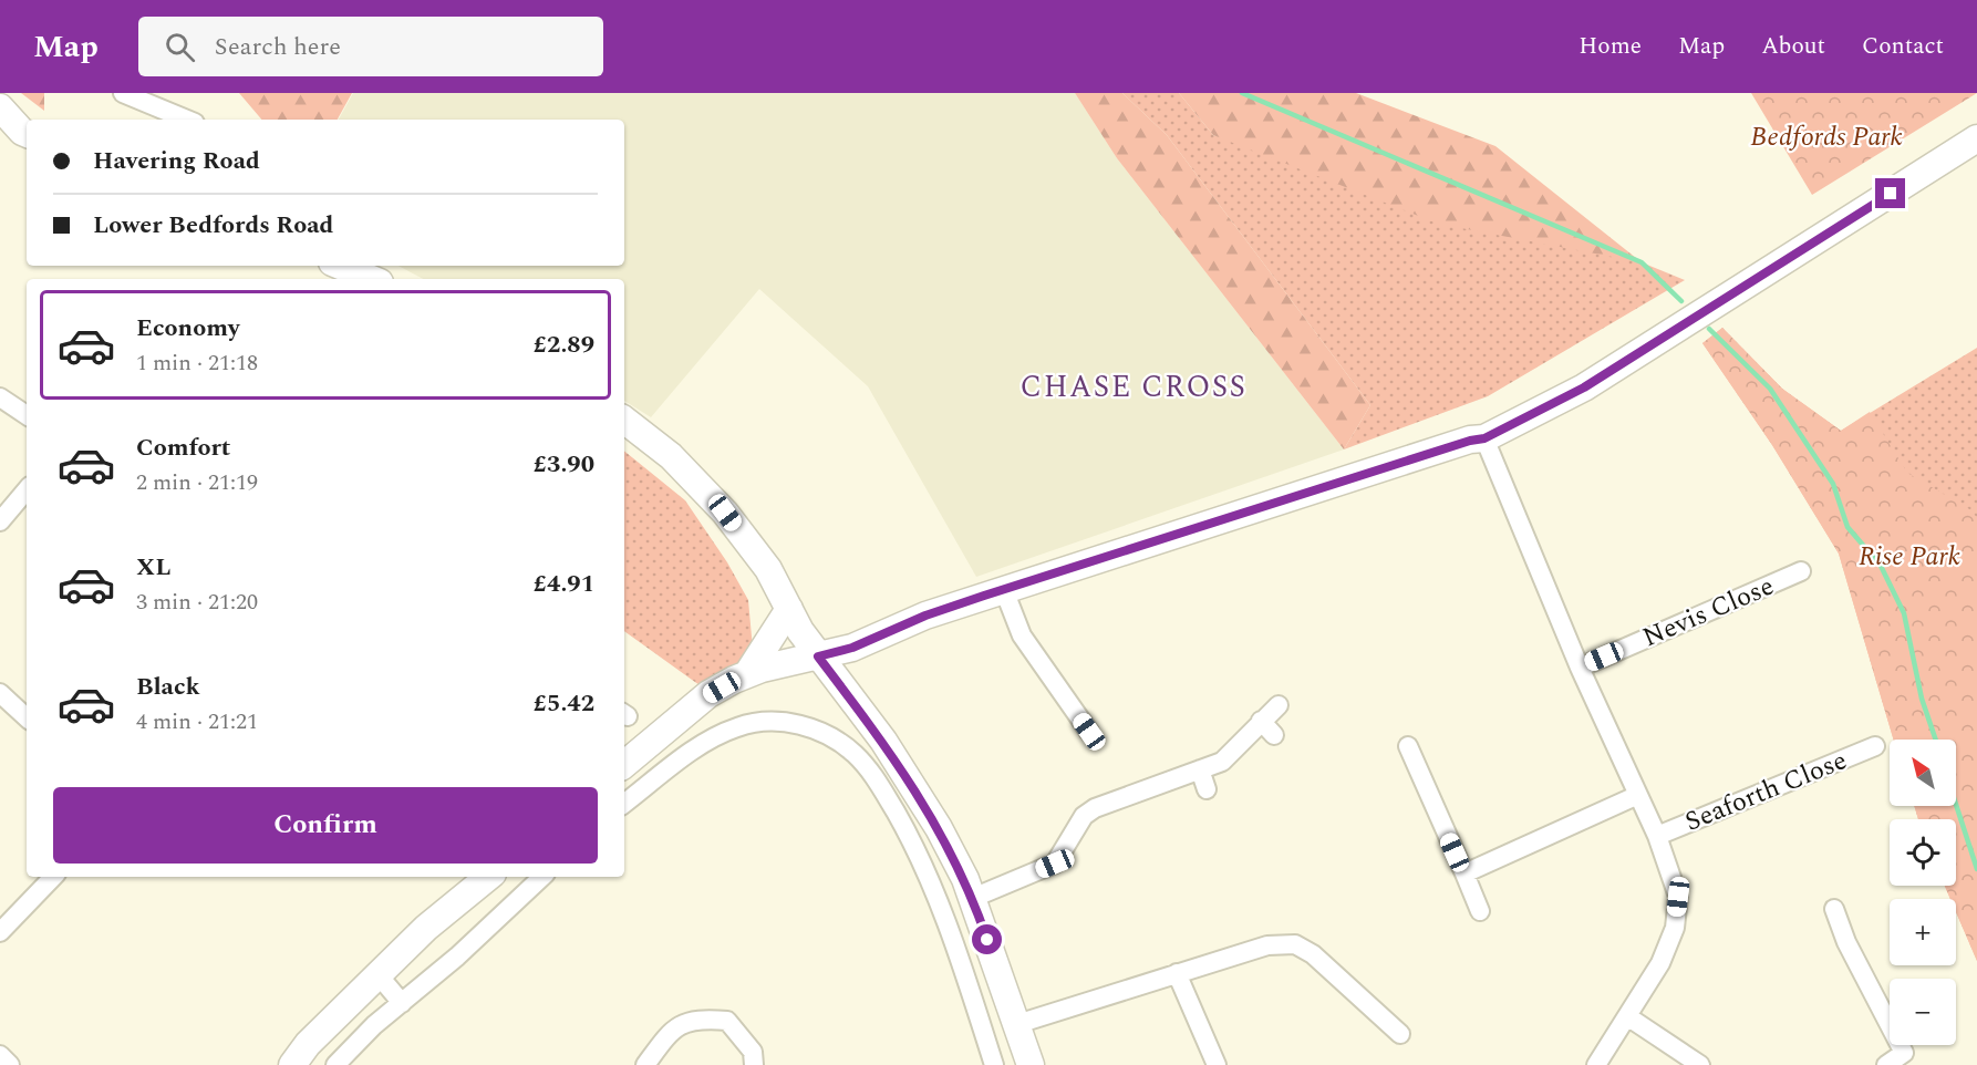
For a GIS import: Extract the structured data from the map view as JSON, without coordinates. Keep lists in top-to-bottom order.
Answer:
{
  "streets": {
    "street": ["Nevis Close", "Seaforth Close"]
  },
  "districts": ["CHASE CROSS"],
  "parks": ["Bedfords Park", "Rise Park"],
  "north": "top left",
  "page": {
    "header": "Map",
    "search": "Search here",
    "nav": [
      "Home",
      "Map",
      "About",
      "Contact"
    ],
    "banner": ["Havering Road", "Lower Bedfords Road"],
    "list": [
      {
        "name": "Economy",
        "note": "1 min · 21:18",
        "value": "£2.89"
      },
      {
        "name": "Comfort",
        "note": "2 min · 21:19",
        "value": "£3.90"
      },
      {
        "name": "XL",
        "note": "3 min · 21:20",
        "value": "£4.91"
      },
      {
        "name": "Black",
        "note": "4 min · 21:21",
        "value": "£5.42"
      }
    ],
    "map_buttons": ["+", "−"],
    "buttons": "Confirm"
  }
}
